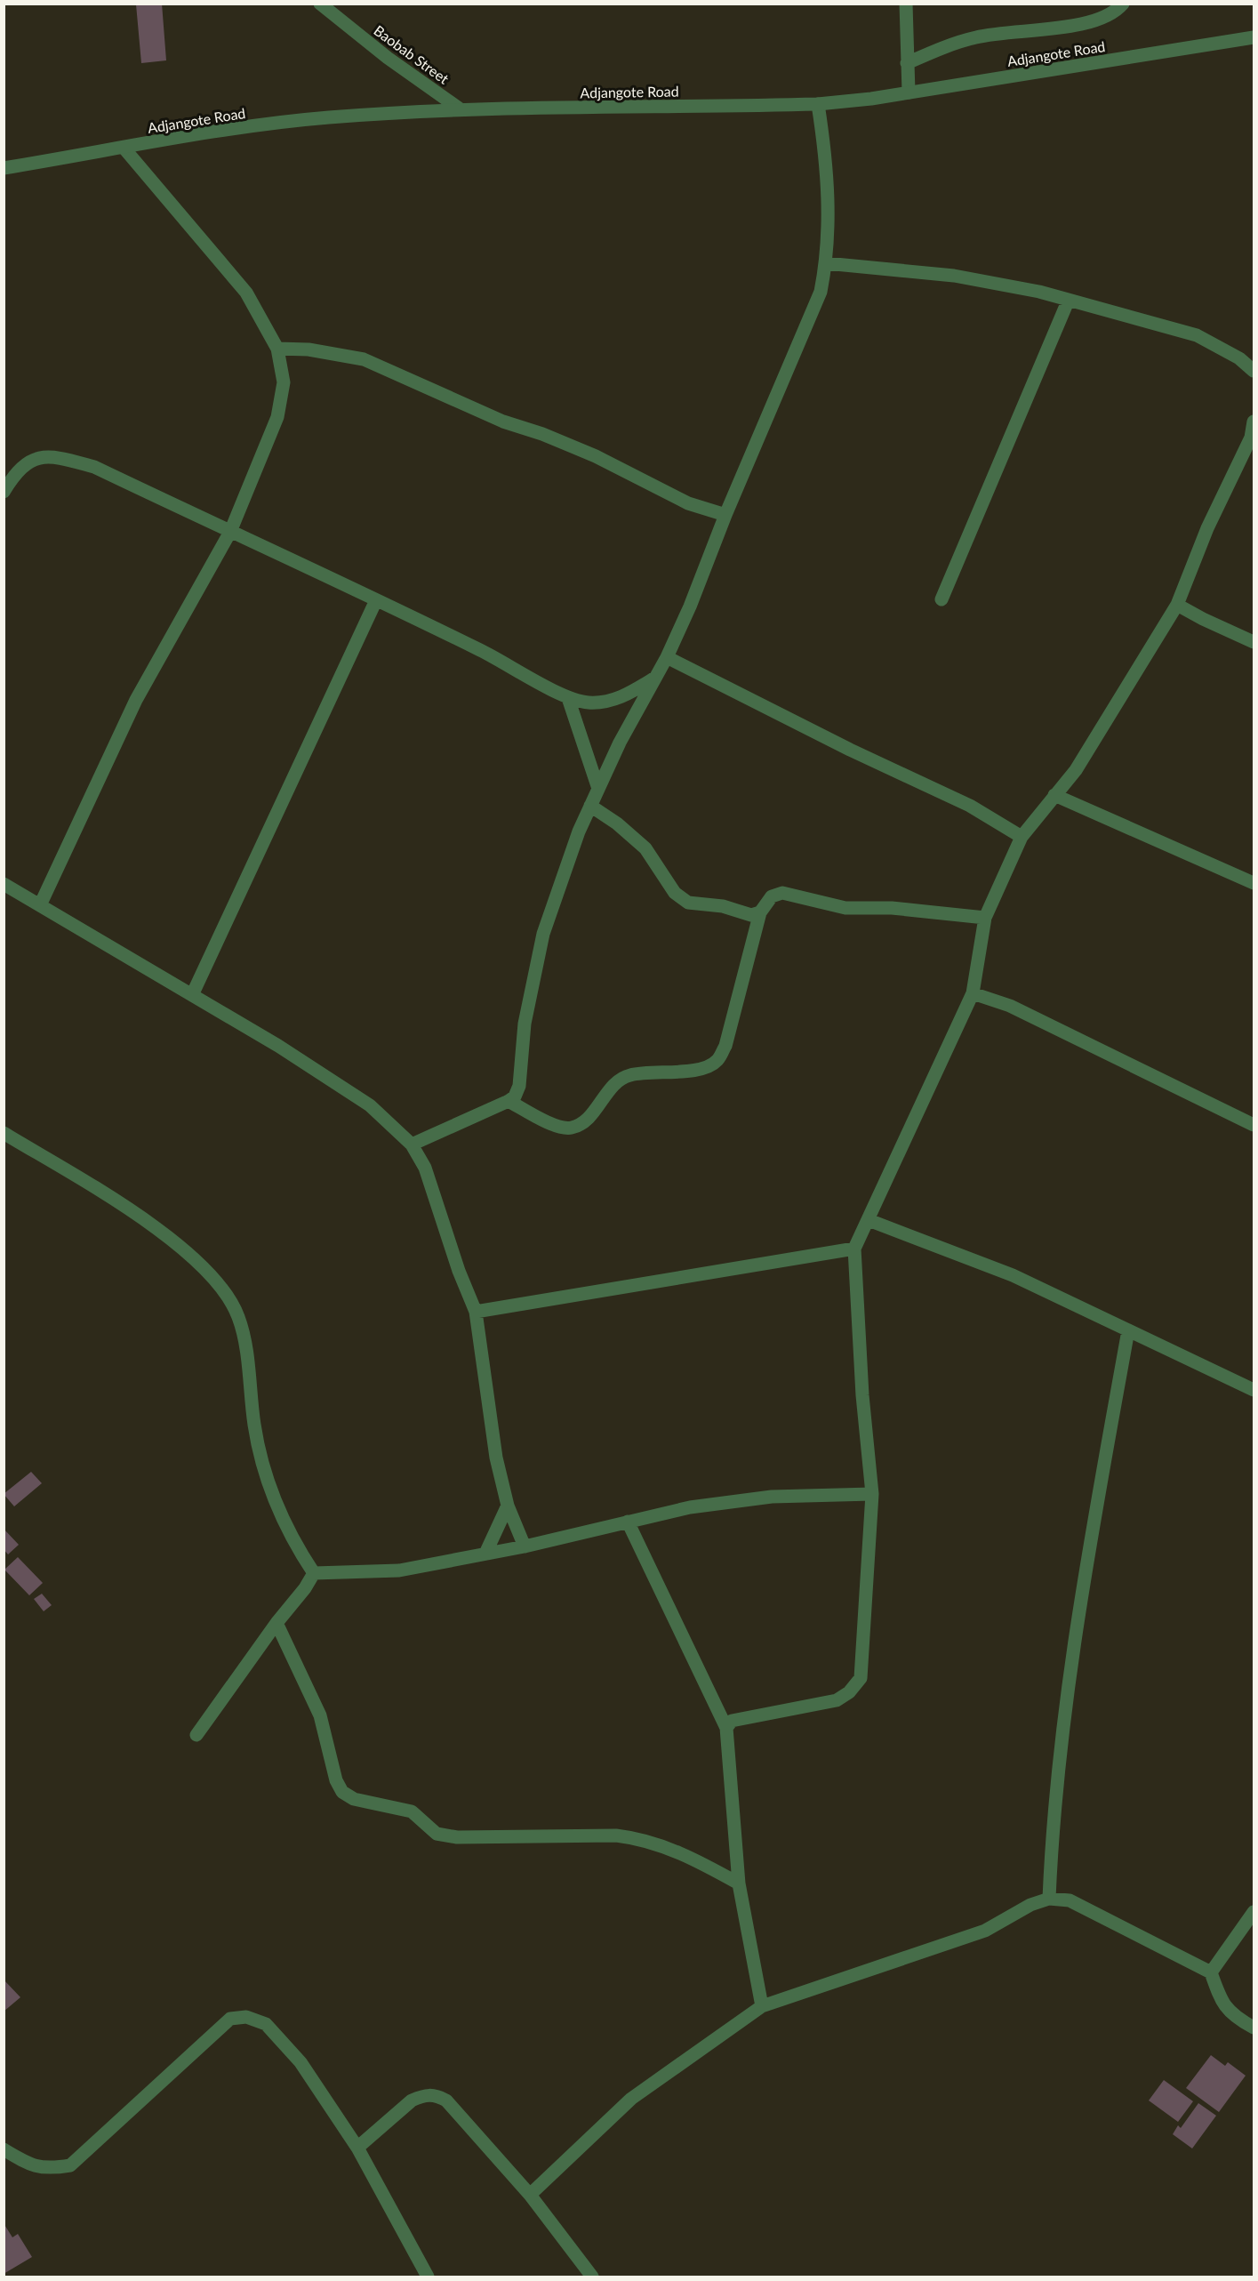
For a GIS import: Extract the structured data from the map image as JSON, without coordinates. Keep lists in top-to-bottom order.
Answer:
{
  "streets": {
    "street": ["Adjangote Road", "Baobab Street"]
  },
  "crossings": [
    ["Adjangote Road", "Baobab Street"]
  ]
}
